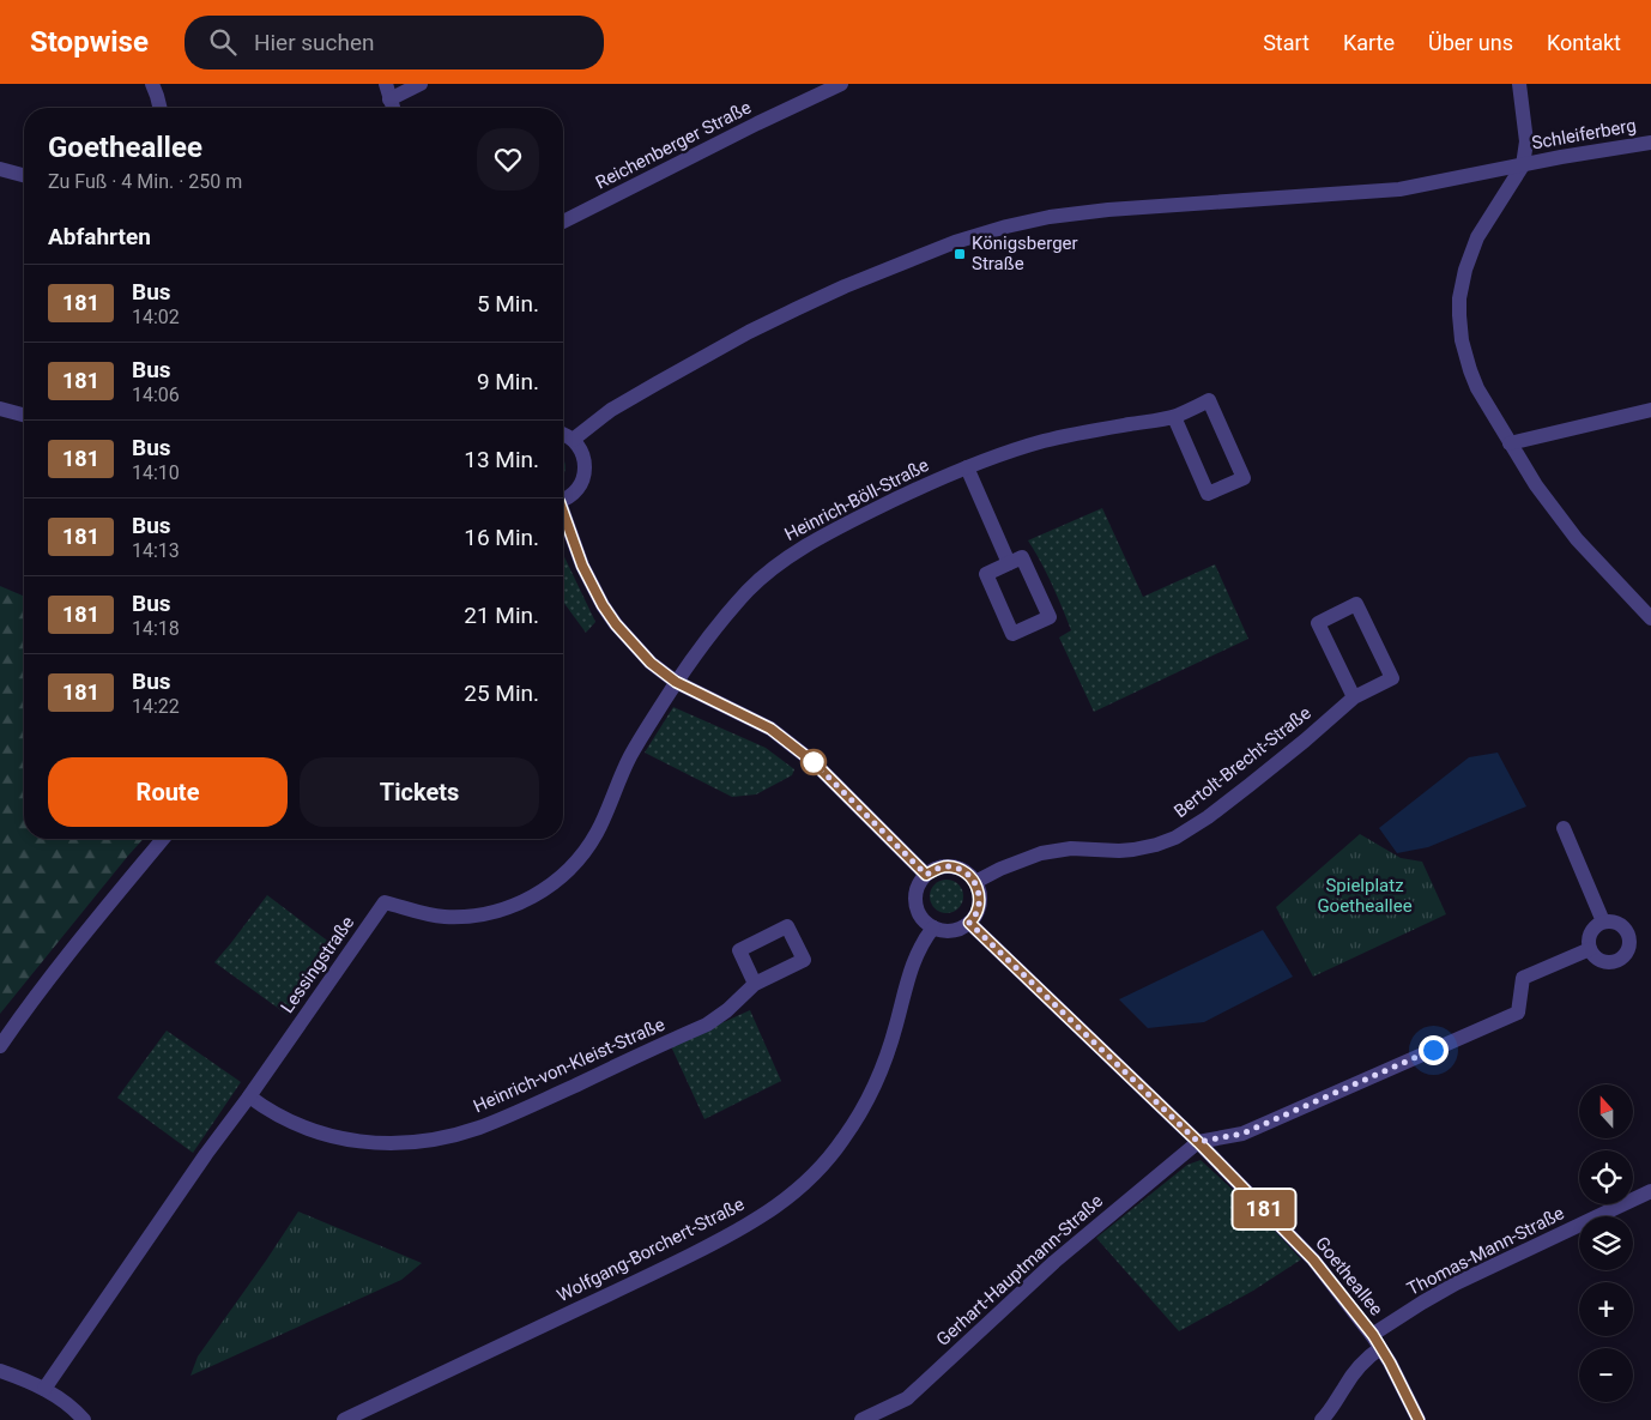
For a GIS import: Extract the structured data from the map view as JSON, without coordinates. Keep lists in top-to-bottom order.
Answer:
{
  "streets": {
    "street": [
      "Schleiferberg",
      "Reichenberger Straße",
      "Heinrich-Böll-Straße",
      "Bertolt-Brecht-Straße",
      "Lessingstraße",
      "Heinrich-von-Kleist-Straße",
      "Wolfgang-Borchert-Straße",
      "Thomas-Mann-Straße",
      "Gerhart-Hauptmann-Straße",
      "Goetheallee"
    ]
  },
  "crossings": [
    ["Heinrich-Böll-Straße", "Lessingstraße"],
    ["Bertolt-Brecht-Straße", "Wolfgang-Borchert-Straße"],
    ["Bertolt-Brecht-Straße", "Goetheallee"],
    ["Lessingstraße", "Heinrich-von-Kleist-Straße"],
    ["Wolfgang-Borchert-Straße", "Goetheallee"],
    ["Thomas-Mann-Straße", "Goetheallee"],
    ["Gerhart-Hauptmann-Straße", "Goetheallee"]
  ],
  "parks": ["Spielplatz Goetheallee"],
  "places": {
    "transit": ["Königsberger Straße"]
  },
  "lines": ["bus line 181"],
  "north": "top",
  "page": {
    "header": "Stopwise",
    "search": "Hier suchen",
    "nav": [
      "Start",
      "Karte",
      "Über uns",
      "Kontakt"
    ],
    "on_map": "181",
    "heading": [
      ["Goetheallee", "Zu Fuß · 4 Min. · 250 m"],
      "Abfahrten"
    ],
    "list": [
      {
        "mark": "181",
        "name": "Bus",
        "note": "14:02",
        "value": "5 Min."
      },
      {
        "mark": "181",
        "name": "Bus",
        "note": "14:06",
        "value": "9 Min."
      },
      {
        "mark": "181",
        "name": "Bus",
        "note": "14:10",
        "value": "13 Min."
      },
      {
        "mark": "181",
        "name": "Bus",
        "note": "14:13",
        "value": "16 Min."
      },
      {
        "mark": "181",
        "name": "Bus",
        "note": "14:18",
        "value": "21 Min."
      },
      {
        "mark": "181",
        "name": "Bus",
        "note": "14:22",
        "value": "25 Min."
      }
    ],
    "buttons": ["Route", "Tickets"],
    "map_buttons": ["+", "−"]
  }
}
